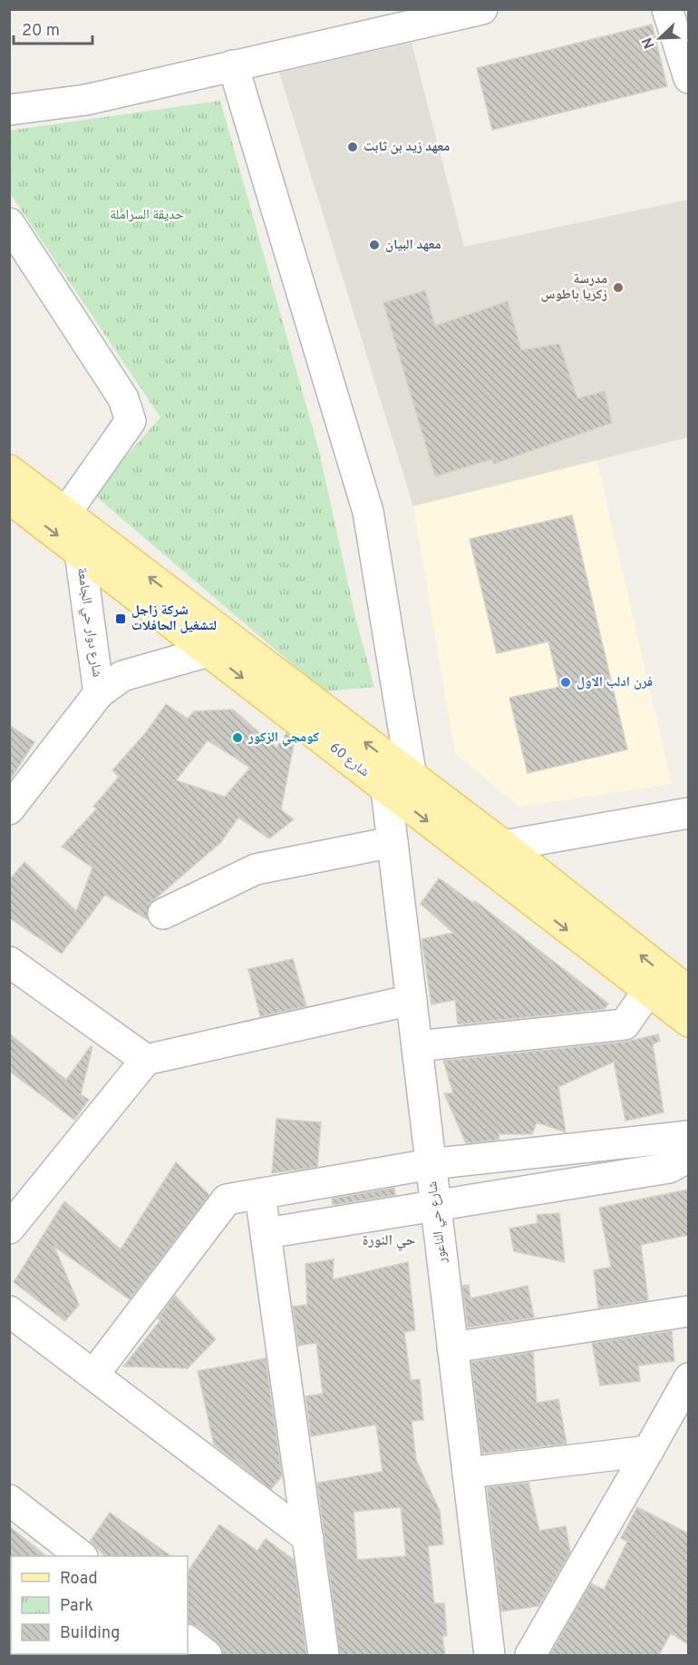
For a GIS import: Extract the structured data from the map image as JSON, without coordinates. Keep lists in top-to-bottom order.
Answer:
{
  "streets": {
    "main road": ["شارع 60"],
    "street": ["شارع دوار حي الجامعة", "شارع حي الناعور"]
  },
  "crossings": [
    ["شارع دوار حي الجامعة", "شارع 60"],
    ["شارع 60", "شارع حي الناعور"]
  ],
  "districts": ["حي النورة"],
  "parks": ["حديقة السراملة"],
  "places": {
    "other": [
      "معهد زيد بن ثابت",
      "معهد البيان",
      "مدرسة زكريا باطوس",
      "فرن ادلب الاول",
      "كومجي الزكور"
    ],
    "transit": ["شركة زاجل لتشغيل الحافلات"]
  },
  "legend": ["Road", "Park", "Building"],
  "scale_bar": "20 m",
  "north": "bottom left"
}
